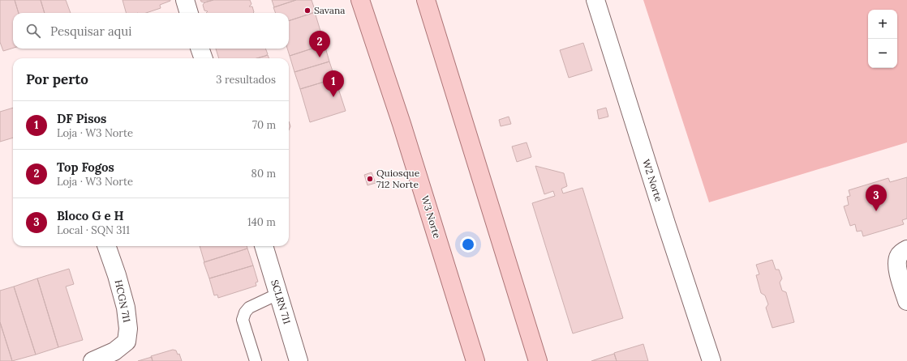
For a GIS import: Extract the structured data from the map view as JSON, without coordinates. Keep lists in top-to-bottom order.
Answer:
{
  "streets": {
    "main road": ["W3 Norte"],
    "street": ["W2 Norte", "HCGN 711", "SCLRN 711"]
  },
  "places": ["Savana", "Quiosque 712 Norte"],
  "page": {
    "map_buttons": ["+", "−"],
    "search": "Pesquisar aqui",
    "pins": ["2", "1", "3"],
    "heading": ["Por perto", "3 resultados"],
    "list": [
      {
        "mark": "1",
        "name": "DF Pisos",
        "note": "Loja · W3 Norte",
        "value": "70 m"
      },
      {
        "mark": "2",
        "name": "Top Fogos",
        "note": "Loja · W3 Norte",
        "value": "80 m"
      },
      {
        "mark": "3",
        "name": "Bloco G e H",
        "note": "Local · SQN 311",
        "value": "140 m"
      }
    ]
  }
}
